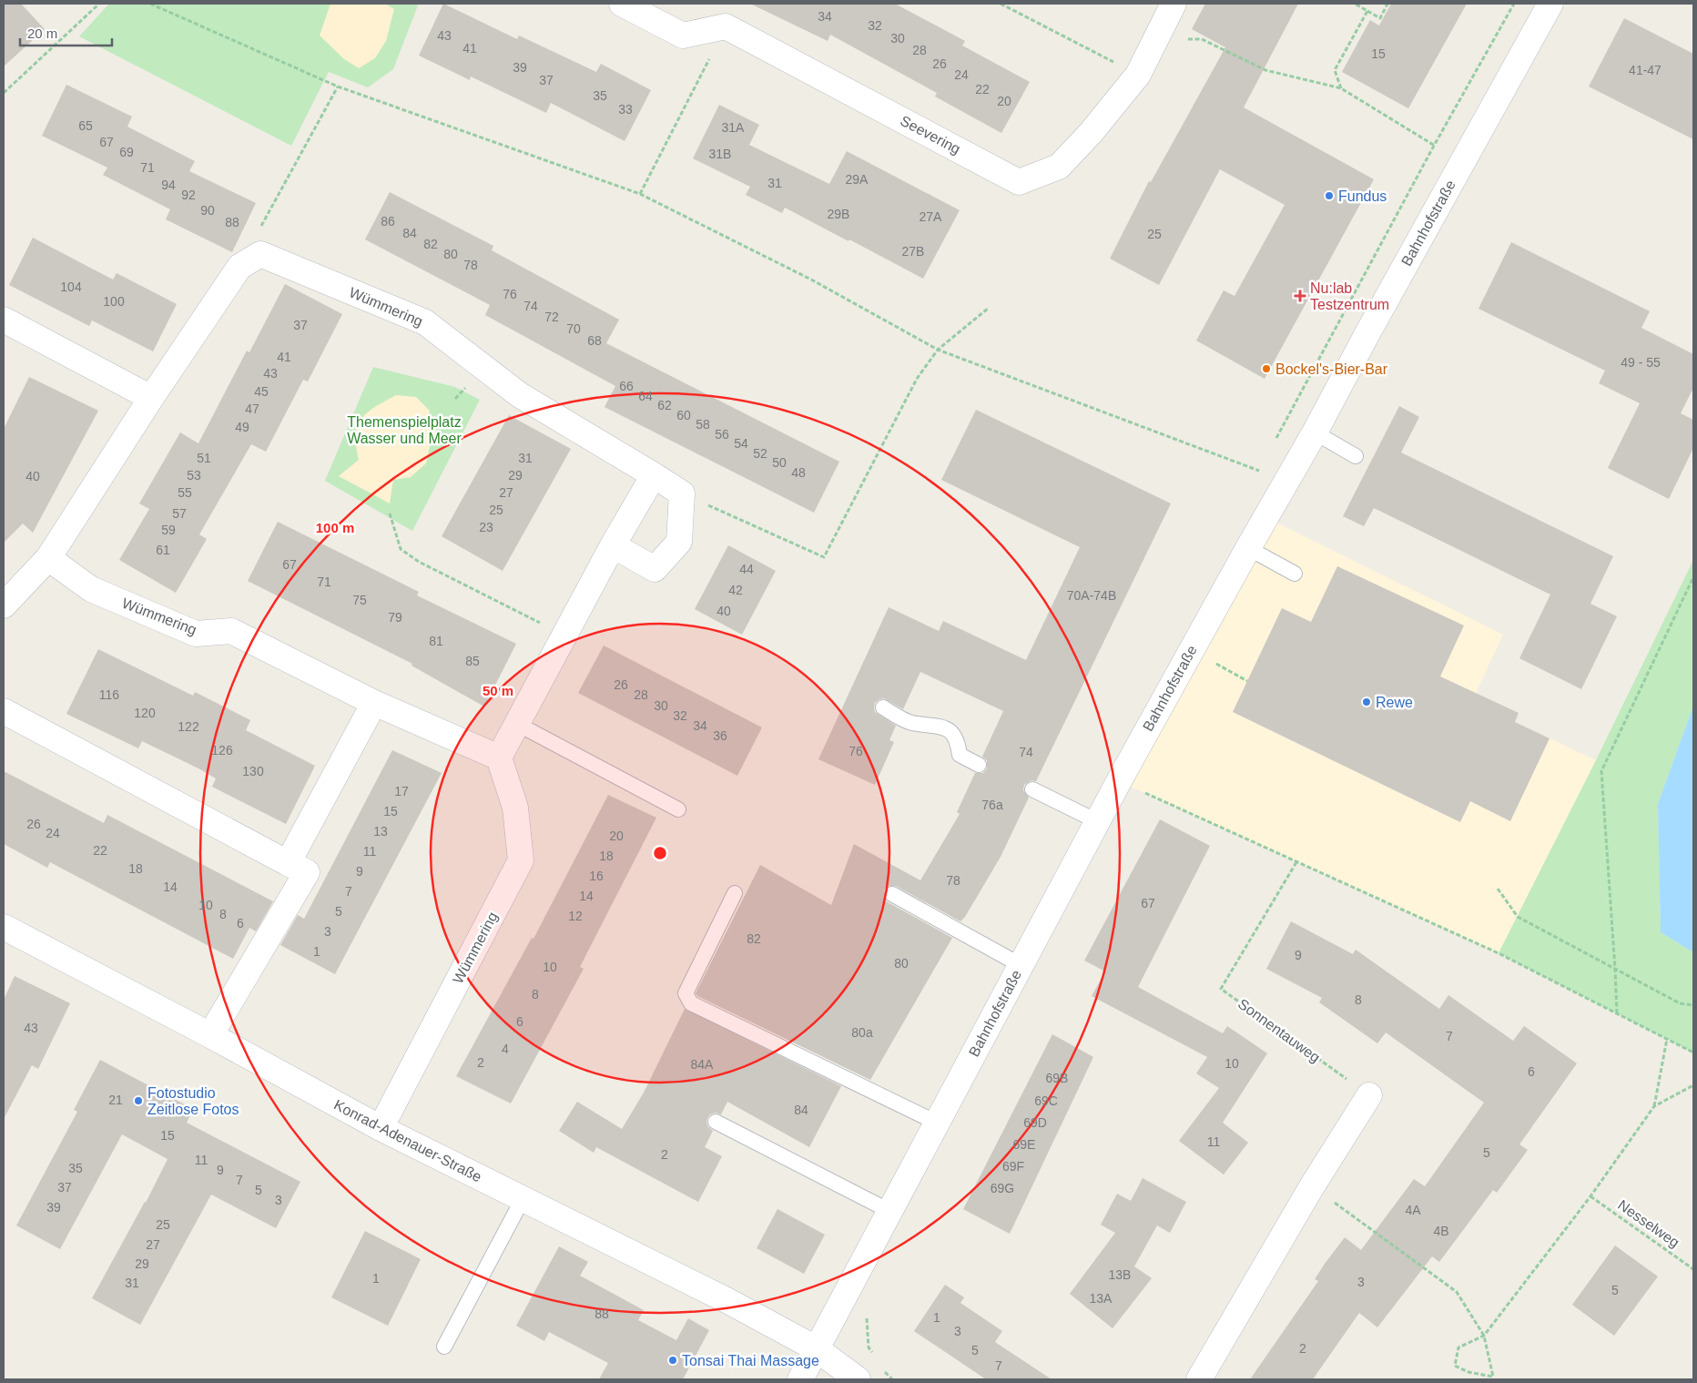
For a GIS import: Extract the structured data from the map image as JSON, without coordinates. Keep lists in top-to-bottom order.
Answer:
{
  "streets": {
    "street": [
      "Seevering",
      "Bahnhofstraße",
      "Wümmering",
      "Konrad-Adenauer-Straße"
    ],
    "path": ["Sonnentauweg", "Nesselweg"]
  },
  "crossings": [
    ["Bahnhofstraße", "Konrad-Adenauer-Straße"],
    ["Wümmering", "Konrad-Adenauer-Straße"]
  ],
  "parks": ["Themenspielplatz Wasser und Meer"],
  "places": {
    "other": [
      "Fundus",
      "Bockel's-Bier-Bar",
      "Rewe",
      "Fotostudio Zeitlose Fotos",
      "Tonsai Thai Massage"
    ],
    "health": ["Nu:lab Testzentrum"]
  },
  "house_numbers": [
    "34",
    "32",
    "43",
    "30",
    "41",
    "28",
    "15",
    "26",
    "39",
    "41-47",
    "24",
    "37",
    "22",
    "35",
    "20",
    "33",
    "65",
    "31A",
    "67",
    "69",
    "31B",
    "71",
    "29A",
    "31",
    "94",
    "92",
    "90",
    "29B",
    "27A",
    "86",
    "88",
    "84",
    "25",
    "82",
    "27B",
    "80",
    "78",
    "104",
    "76",
    "100",
    "74",
    "72",
    "37",
    "70",
    "68",
    "41",
    "49 - 55",
    "43",
    "66",
    "45",
    "64",
    "62",
    "47",
    "60",
    "58",
    "49",
    "56",
    "54",
    "52",
    "51",
    "31",
    "50",
    "48",
    "53",
    "29",
    "40",
    "55",
    "27",
    "25",
    "57",
    "23",
    "59",
    "61",
    "67",
    "44",
    "71",
    "42",
    "70A-74B",
    "75",
    "40",
    "79",
    "81",
    "85",
    "26",
    "116",
    "28",
    "30",
    "120",
    "32",
    "34",
    "122",
    "36",
    "126",
    "76",
    "74",
    "130",
    "17",
    "76a",
    "15",
    "26",
    "13",
    "24",
    "20",
    "22",
    "11",
    "18",
    "18",
    "9",
    "16",
    "78",
    "14",
    "7",
    "14",
    "67",
    "10",
    "5",
    "8",
    "12",
    "6",
    "3",
    "82",
    "1",
    "9",
    "80",
    "10",
    "8",
    "8",
    "6",
    "43",
    "80a",
    "7",
    "4",
    "2",
    "10",
    "84A",
    "6",
    "69B",
    "21",
    "69C",
    "84",
    "69D",
    "15",
    "11",
    "69E",
    "5",
    "2",
    "11",
    "69F",
    "35",
    "9",
    "7",
    "37",
    "69G",
    "5",
    "3",
    "39",
    "4A",
    "25",
    "4B",
    "27",
    "29",
    "13B",
    "1",
    "3",
    "31",
    "5",
    "13A",
    "88",
    "1",
    "3",
    "2",
    "5",
    "7"
  ],
  "scale_bar": "20 m",
  "rings": ["100 m", "50 m"]
}
